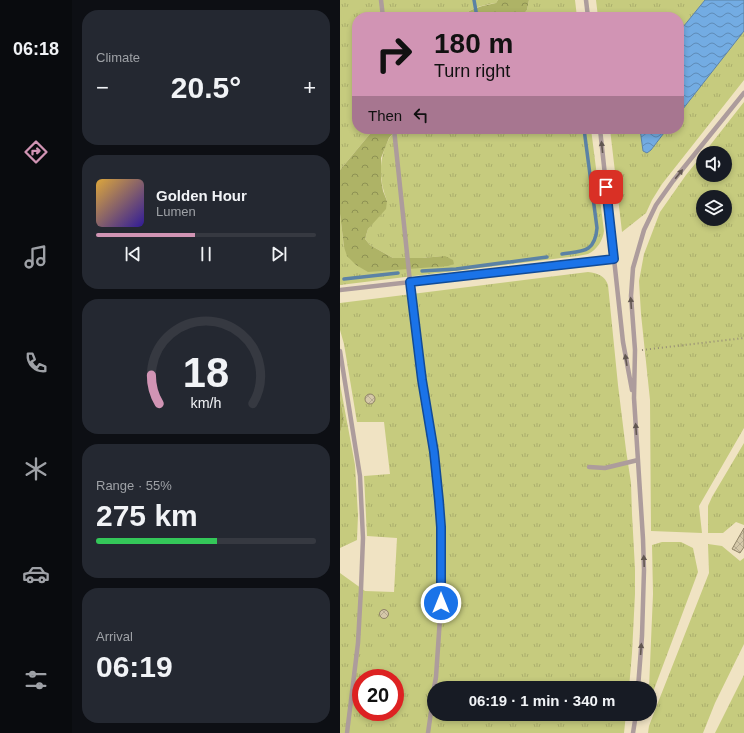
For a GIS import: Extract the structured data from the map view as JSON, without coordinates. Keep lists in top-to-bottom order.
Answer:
{
  "page": {
    "tabs": "06:18",
    "tile": [
      "Climate",
      ["Range · 55%", "275 km"],
      ["Arrival", "06:19"]
    ],
    "turn": ["180 m", "Turn right"],
    "heat": ["−", "20.5°", "+"],
    "then": "Then",
    "song": ["Golden Hour", "Lumen"],
    "limit": "20",
    "trip": "06:19 · 1 min · 340 m",
    "gauge": ["18", "km/h"]
  }
}
